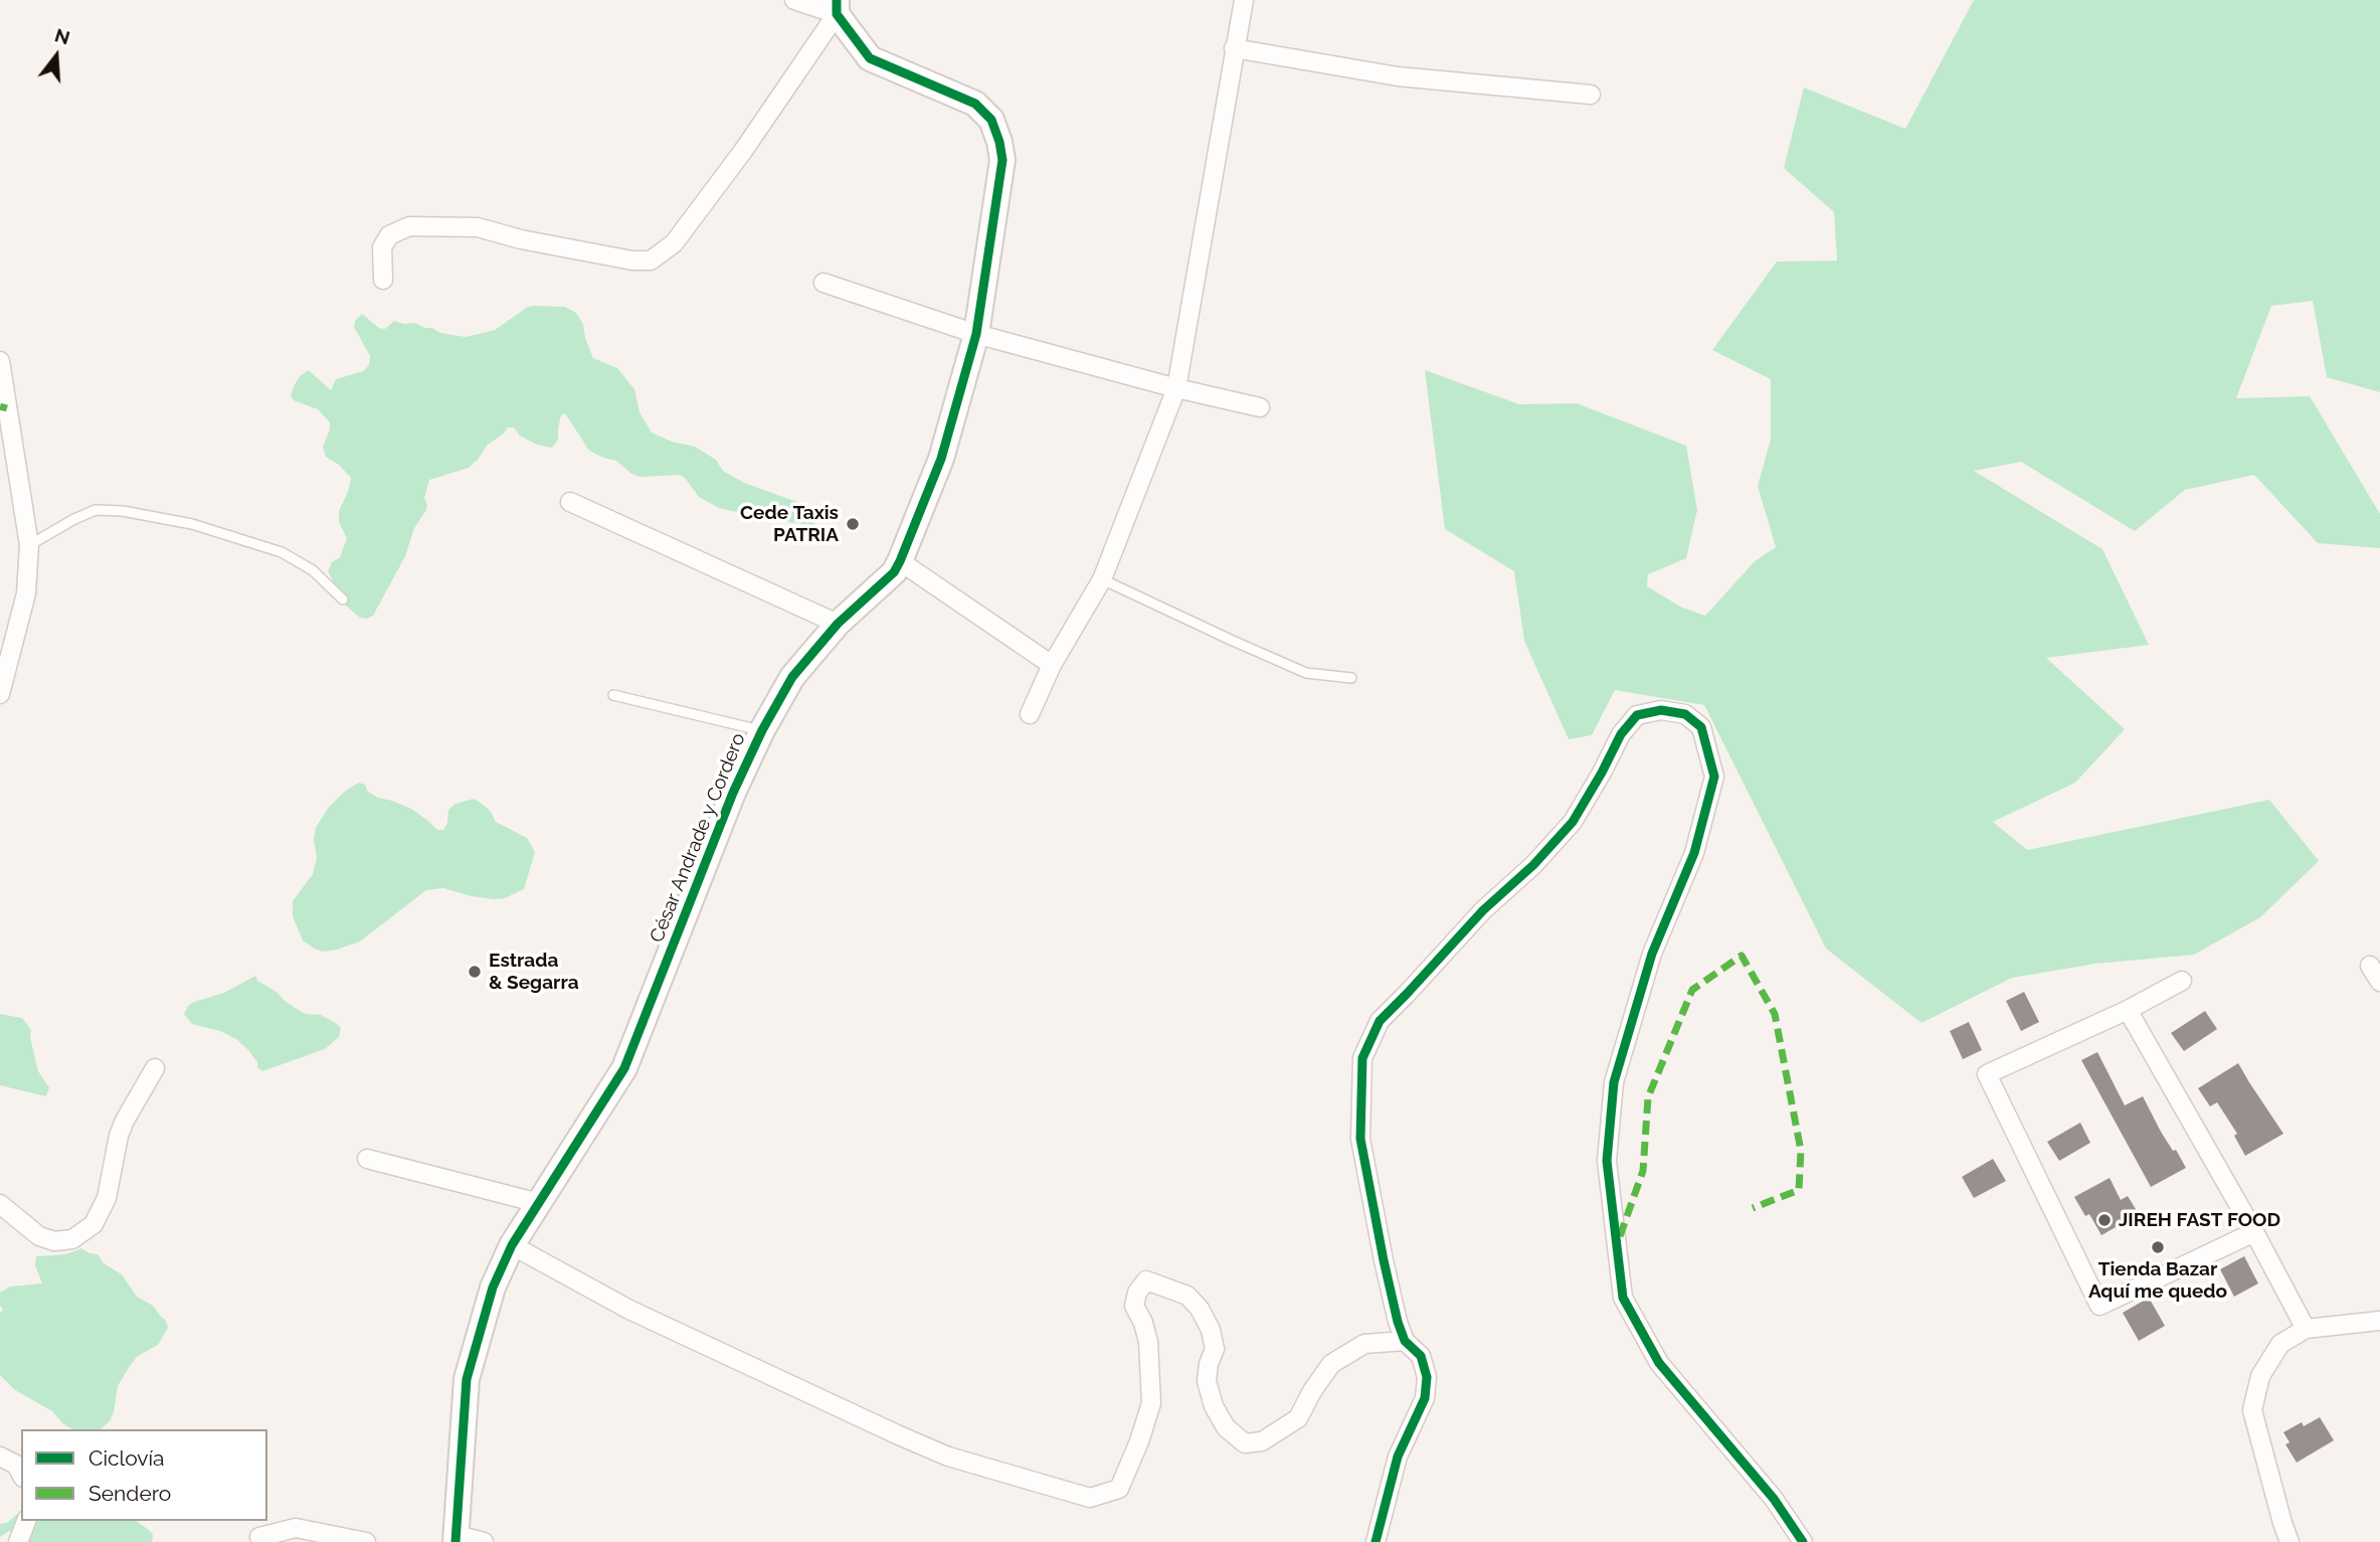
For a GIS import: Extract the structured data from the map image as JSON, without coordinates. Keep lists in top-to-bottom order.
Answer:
{
  "streets": {
    "street": ["César Andrade y Cordero"]
  },
  "places": [
    "Cede Taxis PATRIA",
    "Estrada & Segarra",
    "JIREH FAST FOOD",
    "Tienda Bazar Aquí me quedo"
  ],
  "legend": ["Ciclovía", "Sendero"],
  "north": "top"
}
